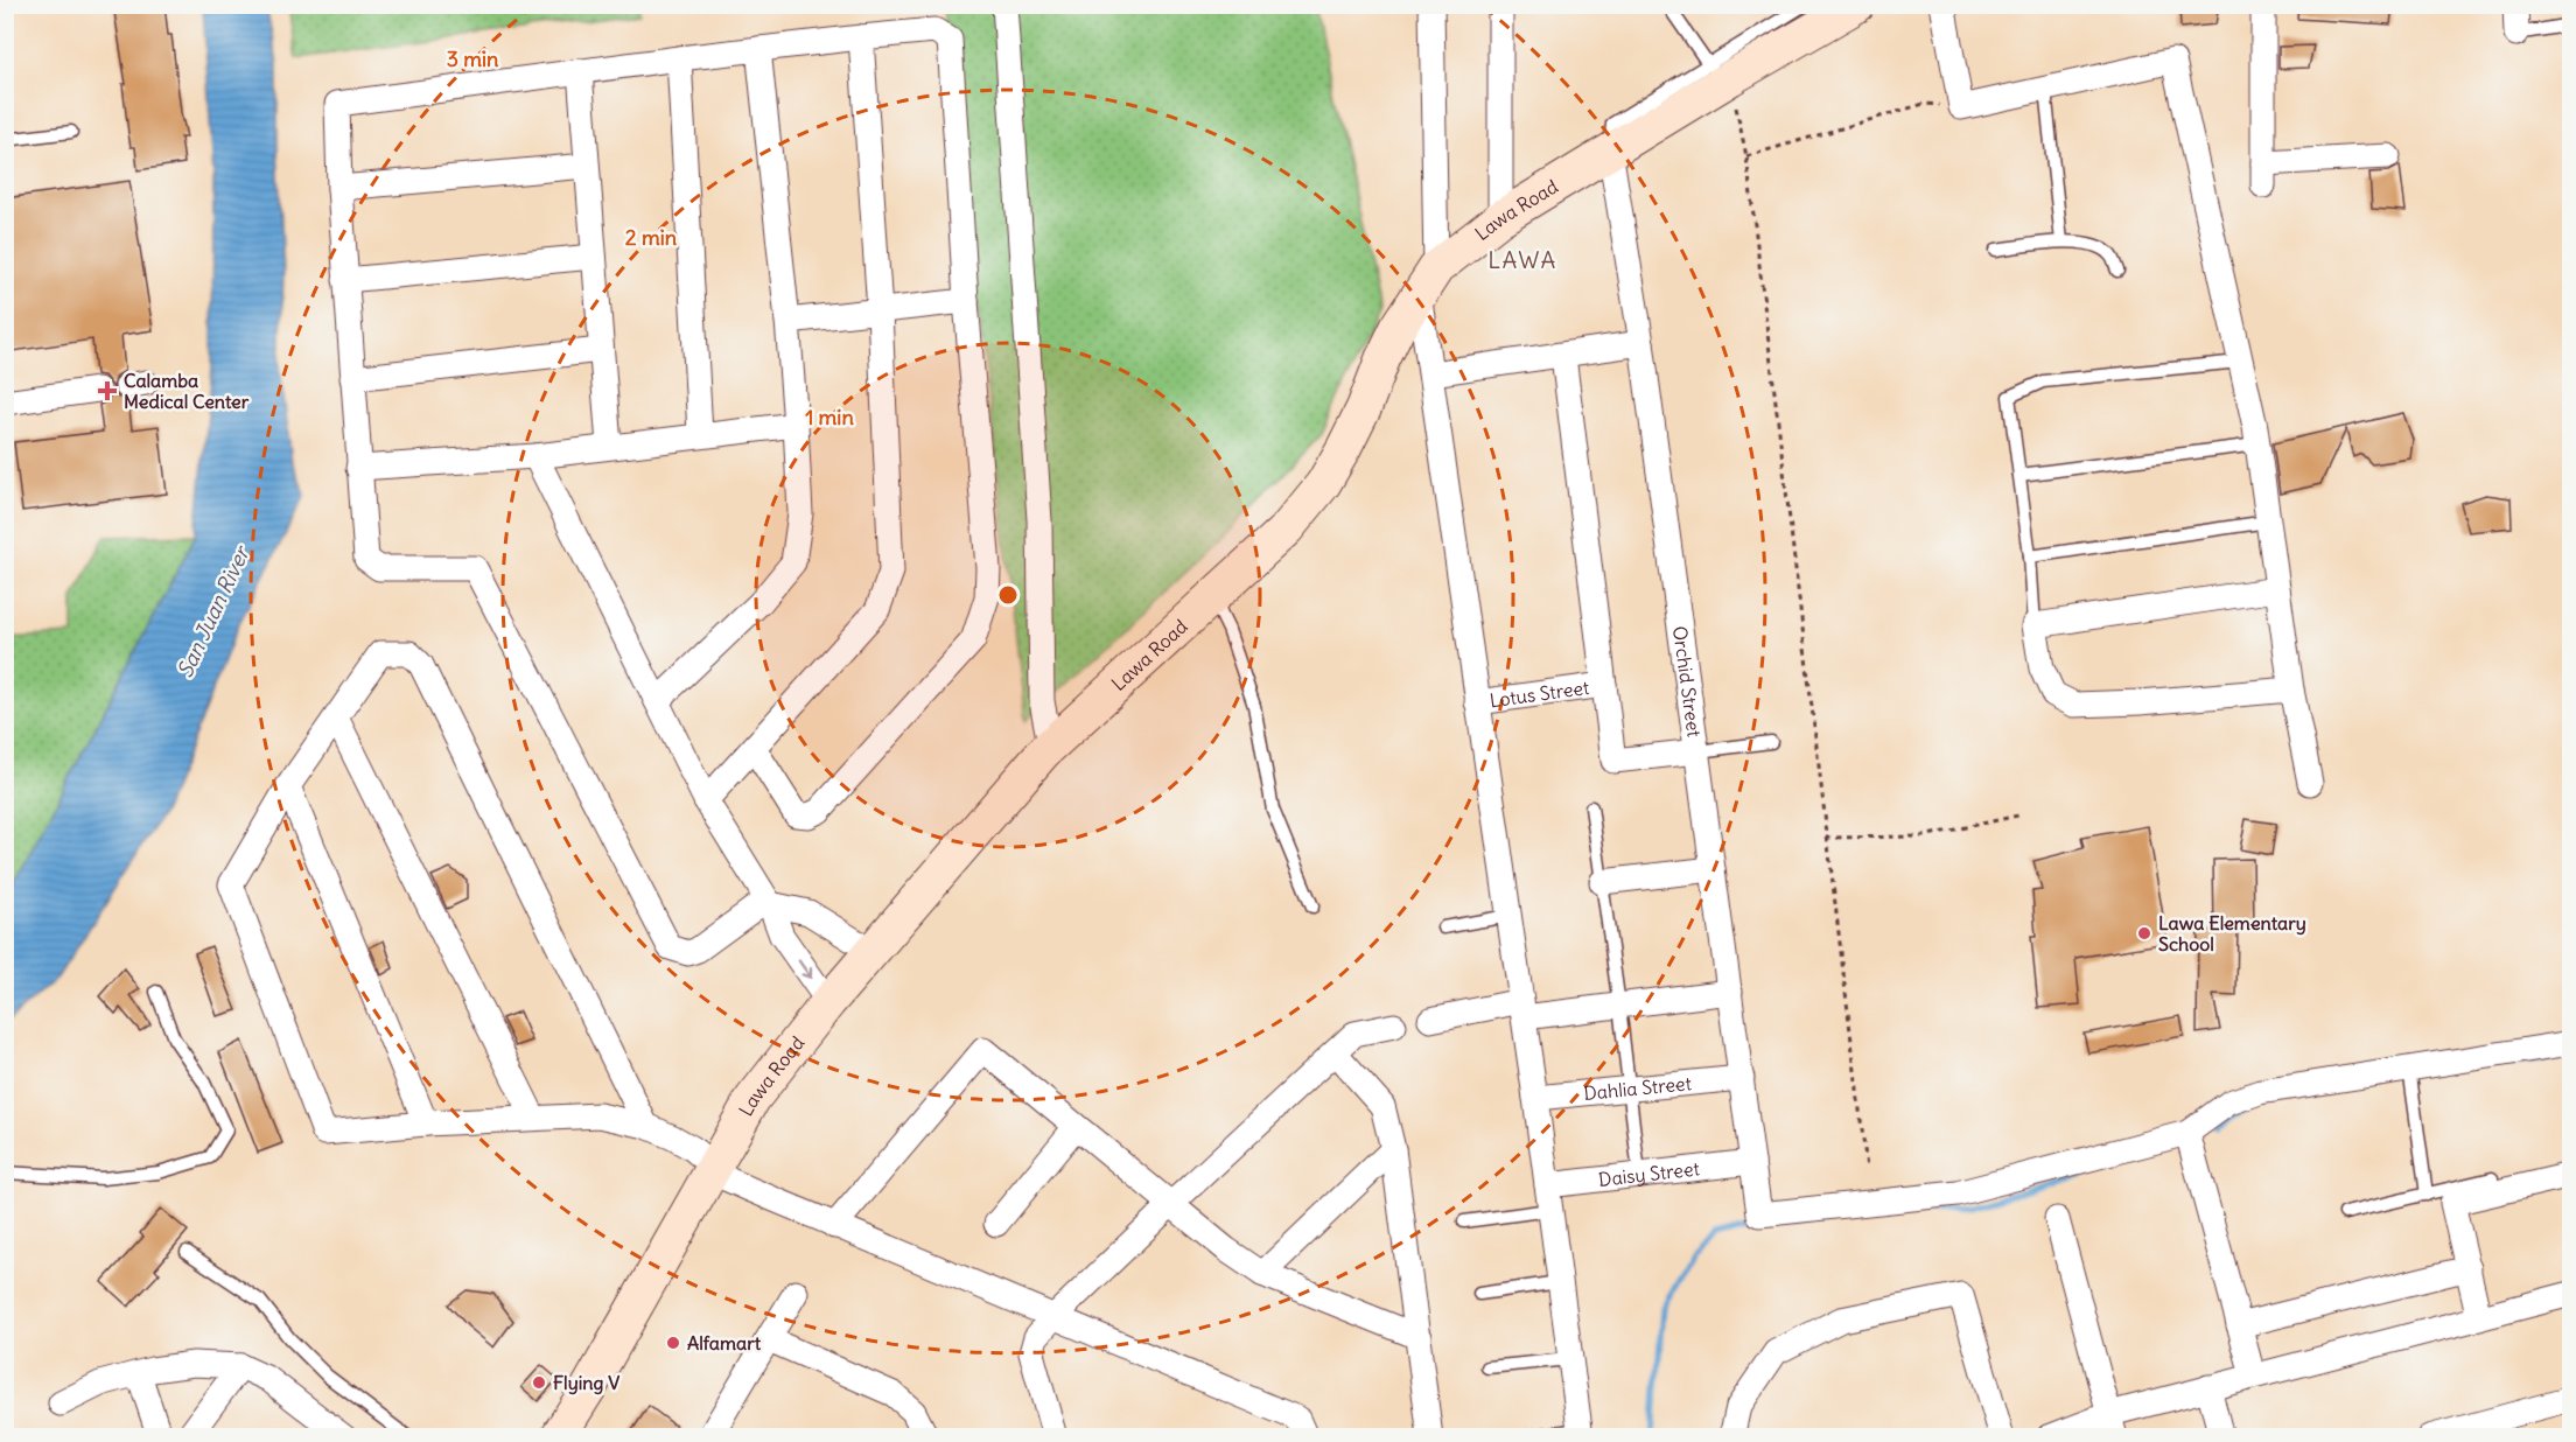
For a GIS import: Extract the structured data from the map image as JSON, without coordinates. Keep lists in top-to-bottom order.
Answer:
{
  "streets": {
    "main road": ["Lawa Road"],
    "street": [
      "Orchid Street",
      "Lotus Street",
      "Dahlia Street",
      "Daisy Street"
    ]
  },
  "crossings": [
    ["Lawa Road", "Orchid Street"],
    ["Orchid Street", "Dahlia Street"],
    ["Orchid Street", "Daisy Street"]
  ],
  "districts": ["LAWA"],
  "water": ["San Juan River"],
  "places": {
    "health": ["Calamba Medical Center"],
    "other": ["Lawa Elementary School", "Alfamart", "Flying V"]
  },
  "rings": ["3 min", "2 min", "1 min"]
}
